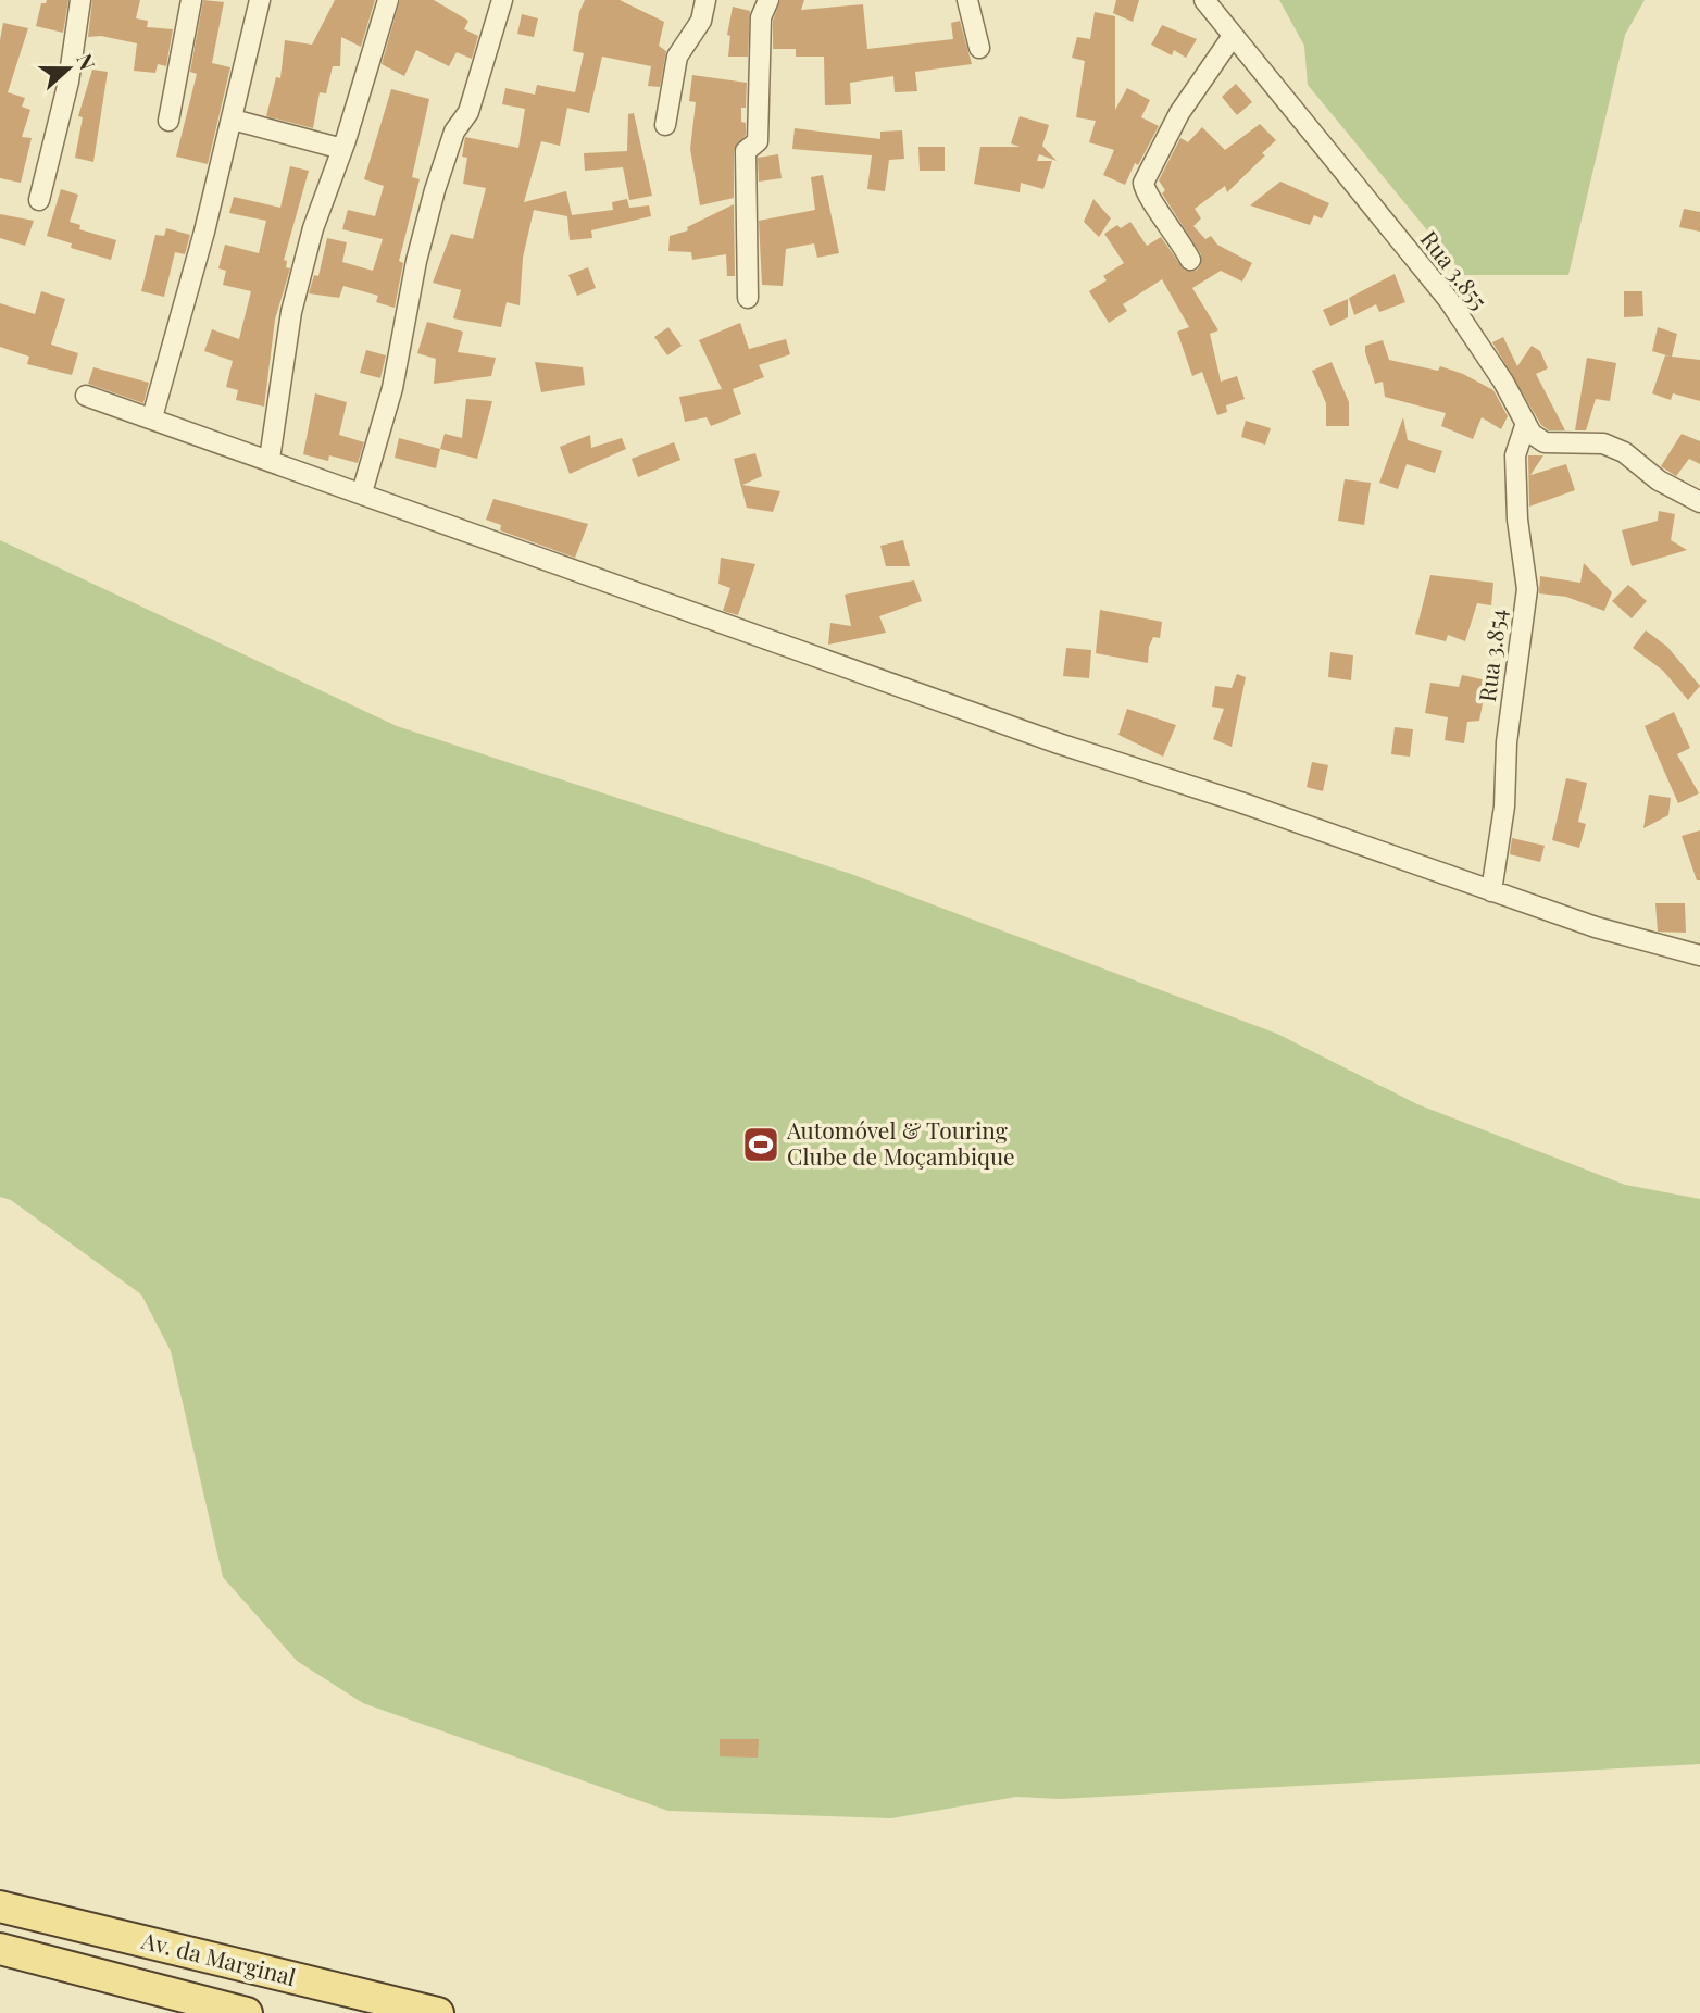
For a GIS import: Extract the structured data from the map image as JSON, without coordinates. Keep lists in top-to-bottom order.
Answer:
{
  "streets": {
    "main road": ["Av. da Marginal"],
    "street": ["Rua 3.855", "Rua 3.854"]
  },
  "crossings": [
    ["Rua 3.855", "Rua 3.854"]
  ],
  "places": {
    "sports": ["Automóvel & Touring Clube de Moçambique"]
  },
  "north": "right"
}
